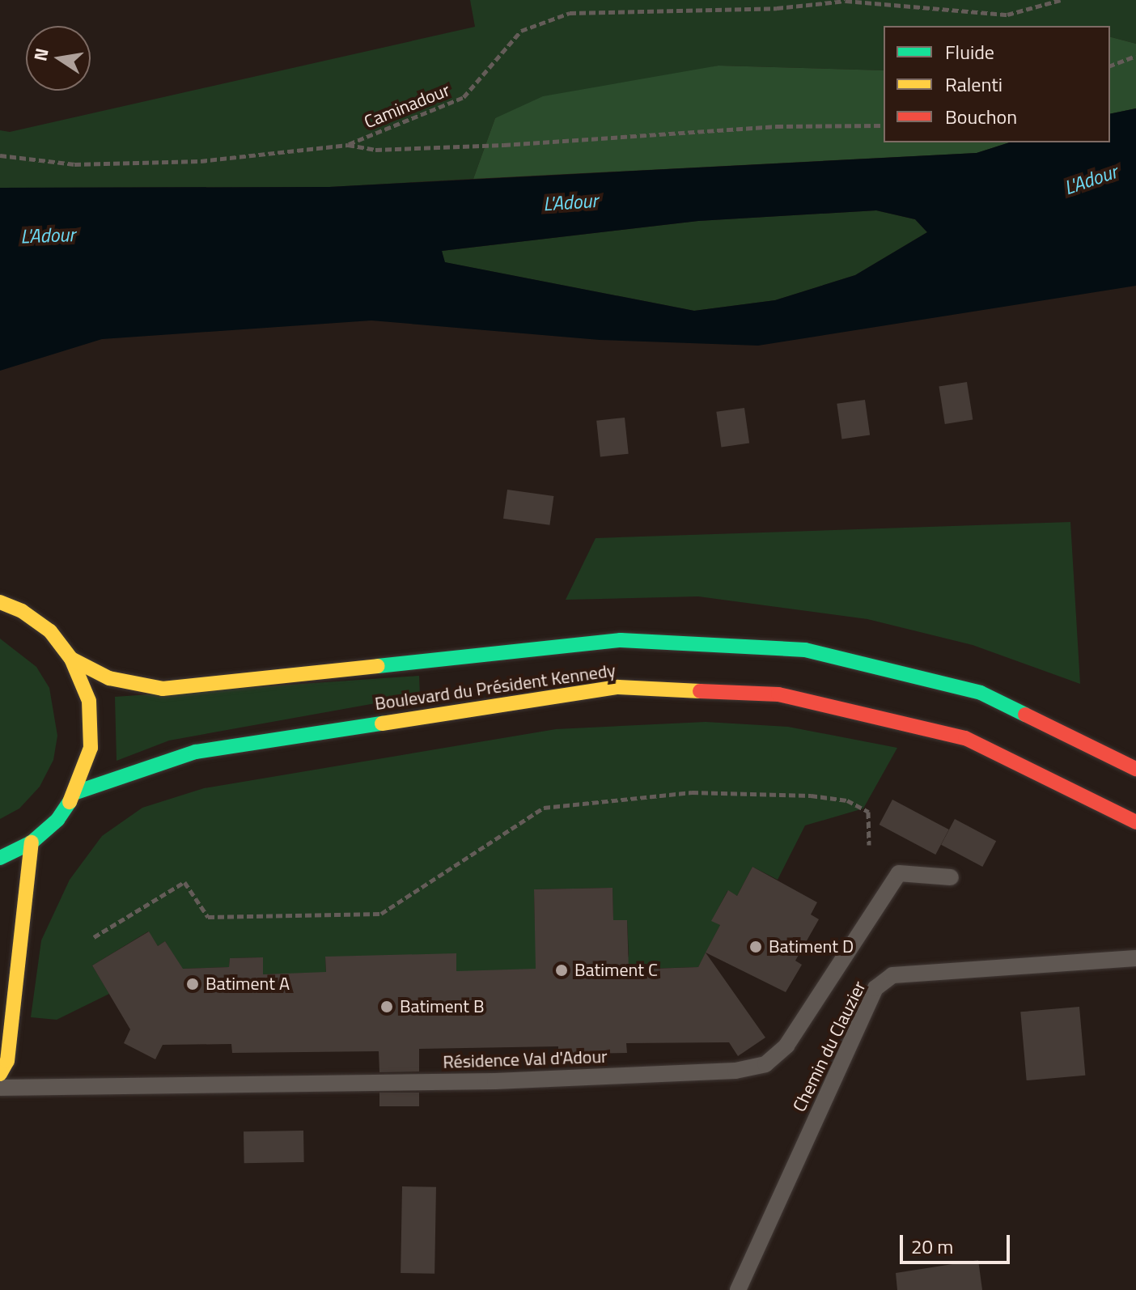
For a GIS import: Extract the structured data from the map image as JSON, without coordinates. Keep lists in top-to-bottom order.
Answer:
{
  "streets": {
    "main road": ["Boulevard du Président Kennedy"],
    "lane": ["Chemin du Clauzier", "Résidence Val d'Adour"],
    "path": ["Caminadour"]
  },
  "water": ["L'Adour"],
  "places": [
    "Batiment D",
    "Batiment C",
    "Batiment A",
    "Batiment B"
  ],
  "legend": ["Fluide", "Ralenti", "Bouchon"],
  "scale_bar": "20 m",
  "north": "left"
}
